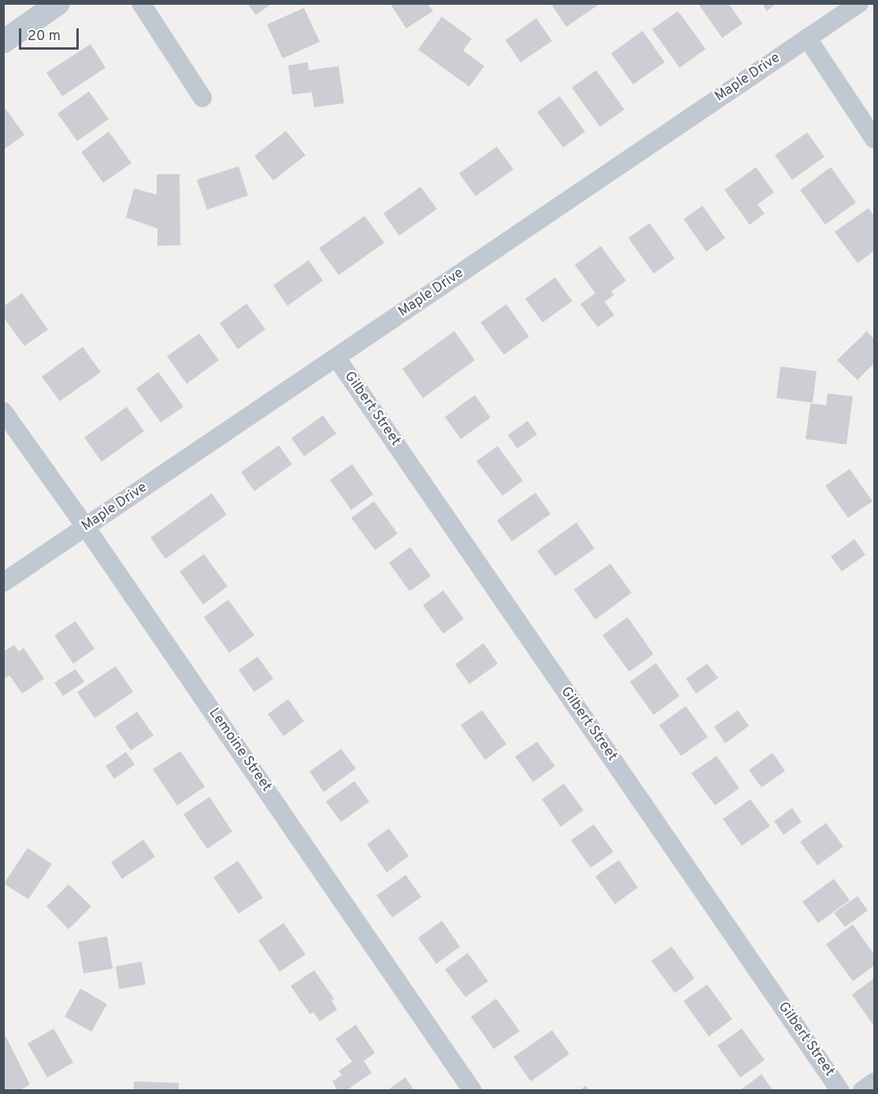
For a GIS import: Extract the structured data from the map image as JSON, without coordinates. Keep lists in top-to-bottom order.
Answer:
{
  "streets": {
    "street": ["Maple Drive", "Gilbert Street", "Lemoine Street"]
  },
  "crossings": [
    ["Maple Drive", "Gilbert Street"],
    ["Maple Drive", "Lemoine Street"]
  ],
  "scale_bar": "20 m"
}
